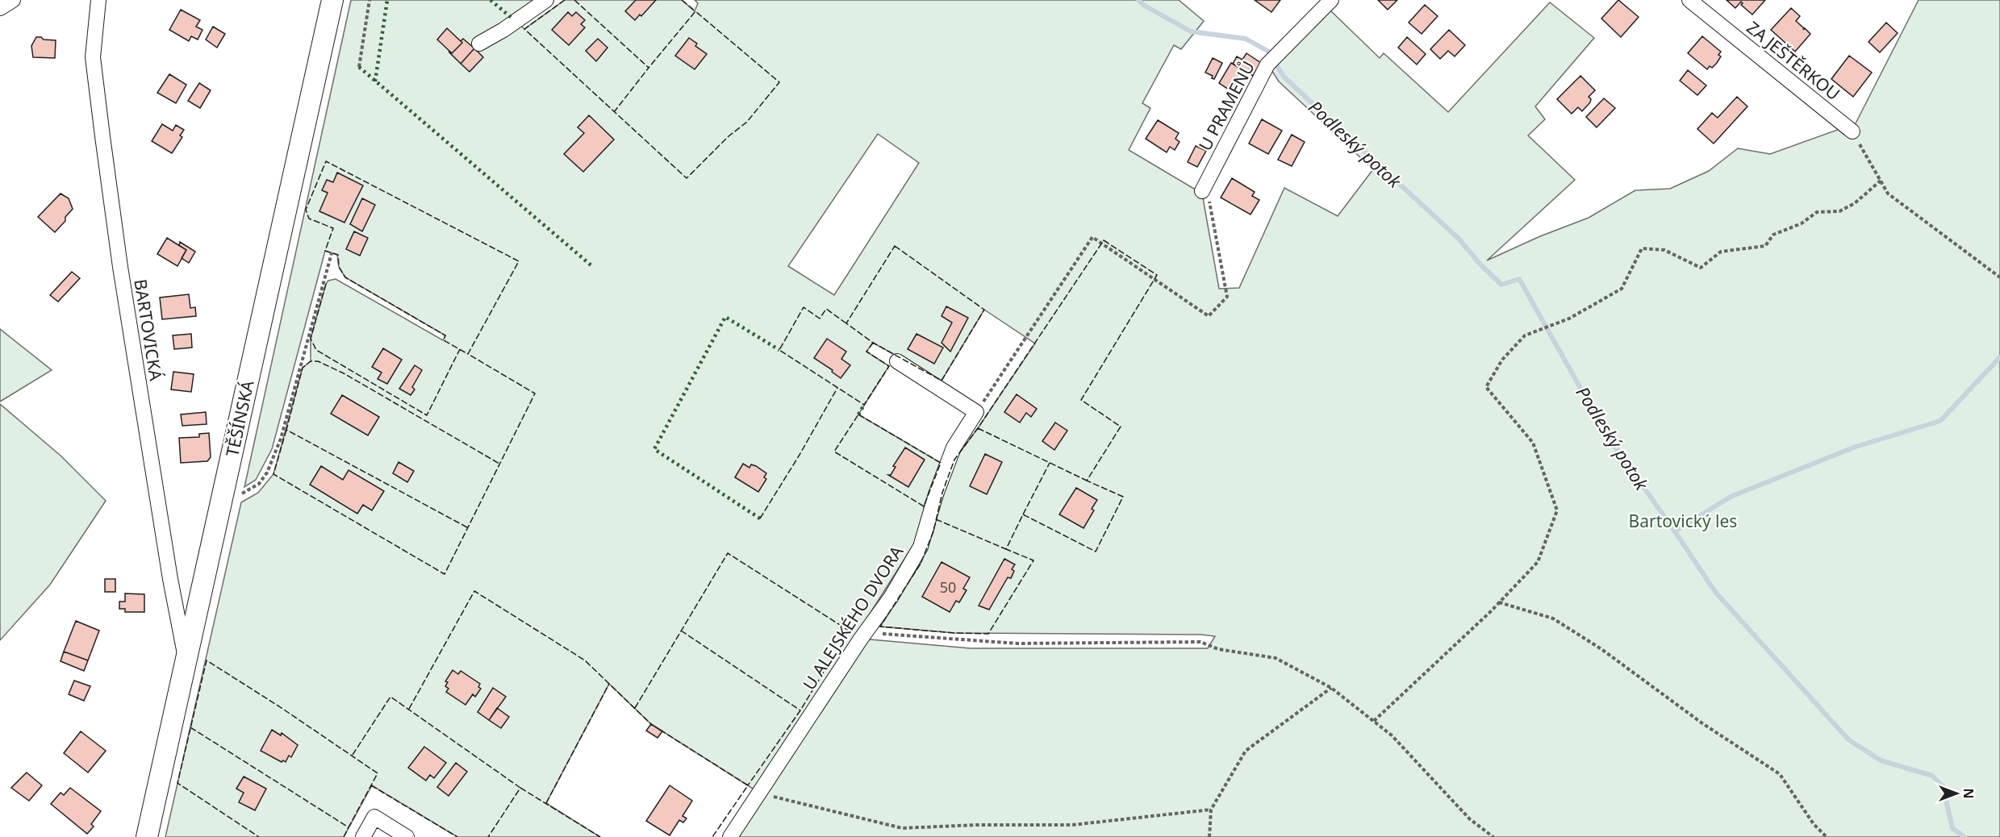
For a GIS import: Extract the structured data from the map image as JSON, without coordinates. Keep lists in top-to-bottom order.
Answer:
{
  "streets": {
    "main road": ["TĚŠÍNSKÁ"],
    "street": [
      "ZA JEŠTĚRKOU",
      "U PRAMENŮ",
      "BARTOVICKÁ",
      "U ALEJSKÉHO DVORA"
    ]
  },
  "crossings": [
    ["BARTOVICKÁ", "TĚŠÍNSKÁ"]
  ],
  "water": ["Podleský potok"],
  "parks": ["Bartovický les"],
  "house_numbers": ["50"],
  "north": "right"
}
